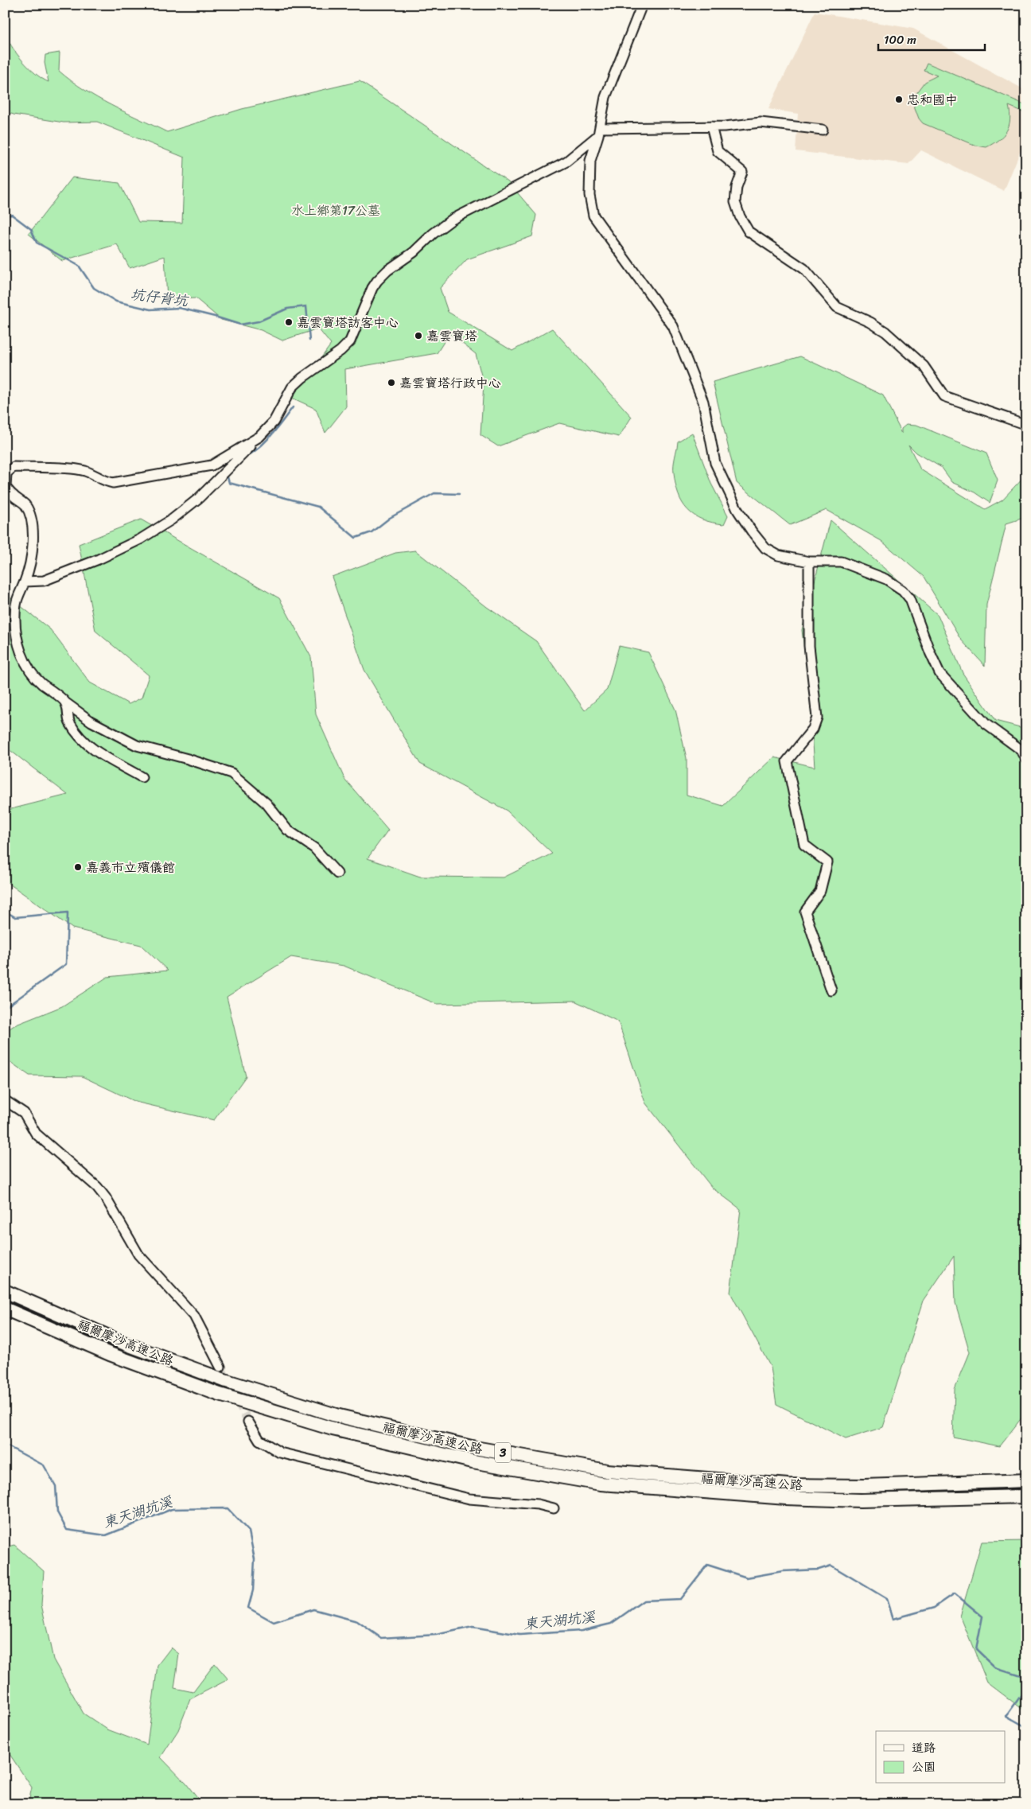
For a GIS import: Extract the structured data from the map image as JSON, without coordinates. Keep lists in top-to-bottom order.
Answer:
{
  "streets": {
    "highway": ["福爾摩沙高速公路", "3"]
  },
  "water": ["坑仔背坑", "東天湖坑溪"],
  "parks": ["水上鄉第17公墓"],
  "places": [
    "忠和國中",
    "嘉雲寶塔訪客中心",
    "嘉雲寶塔",
    "嘉雲寶塔行政中心",
    "嘉義市立殯儀館"
  ],
  "legend": ["道路", "公園"],
  "scale_bar": "100 m"
}
